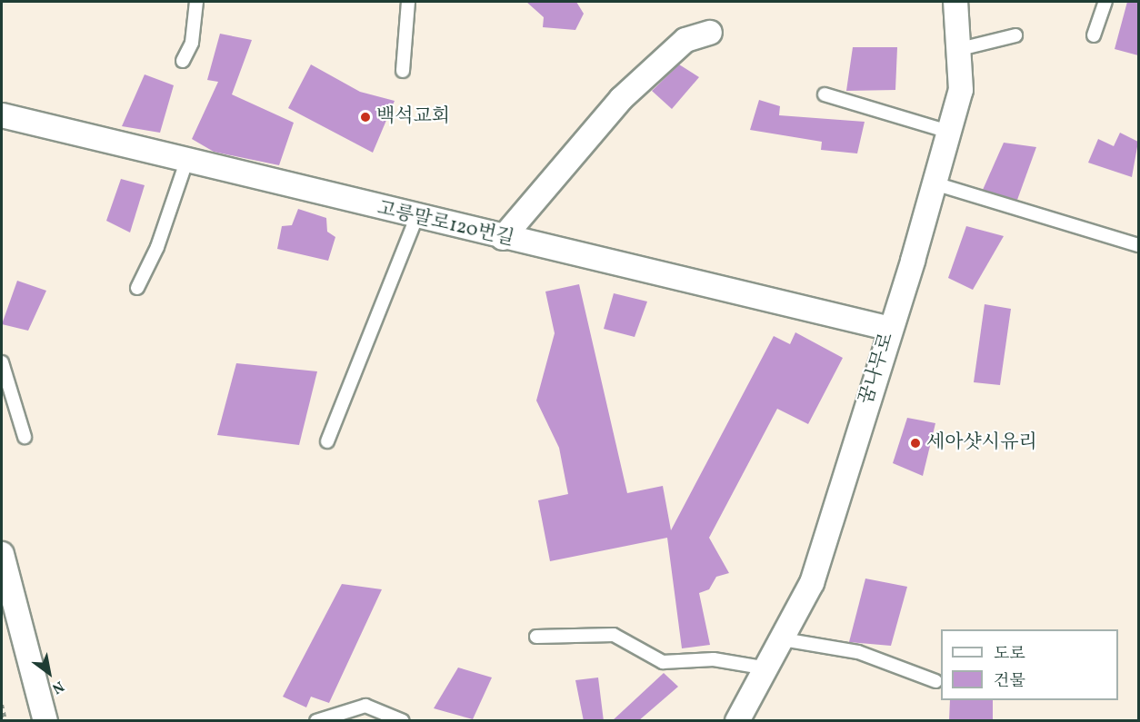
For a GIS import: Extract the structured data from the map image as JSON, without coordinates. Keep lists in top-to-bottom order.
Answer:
{
  "streets": {
    "street": ["고릉말로120번길", "꿈나무로"]
  },
  "crossings": [
    ["고릉말로120번길", "꿈나무로"]
  ],
  "places": ["백석교회", "세아샷시유리"],
  "legend": ["도로", "건물"],
  "north": "bottom right"
}
